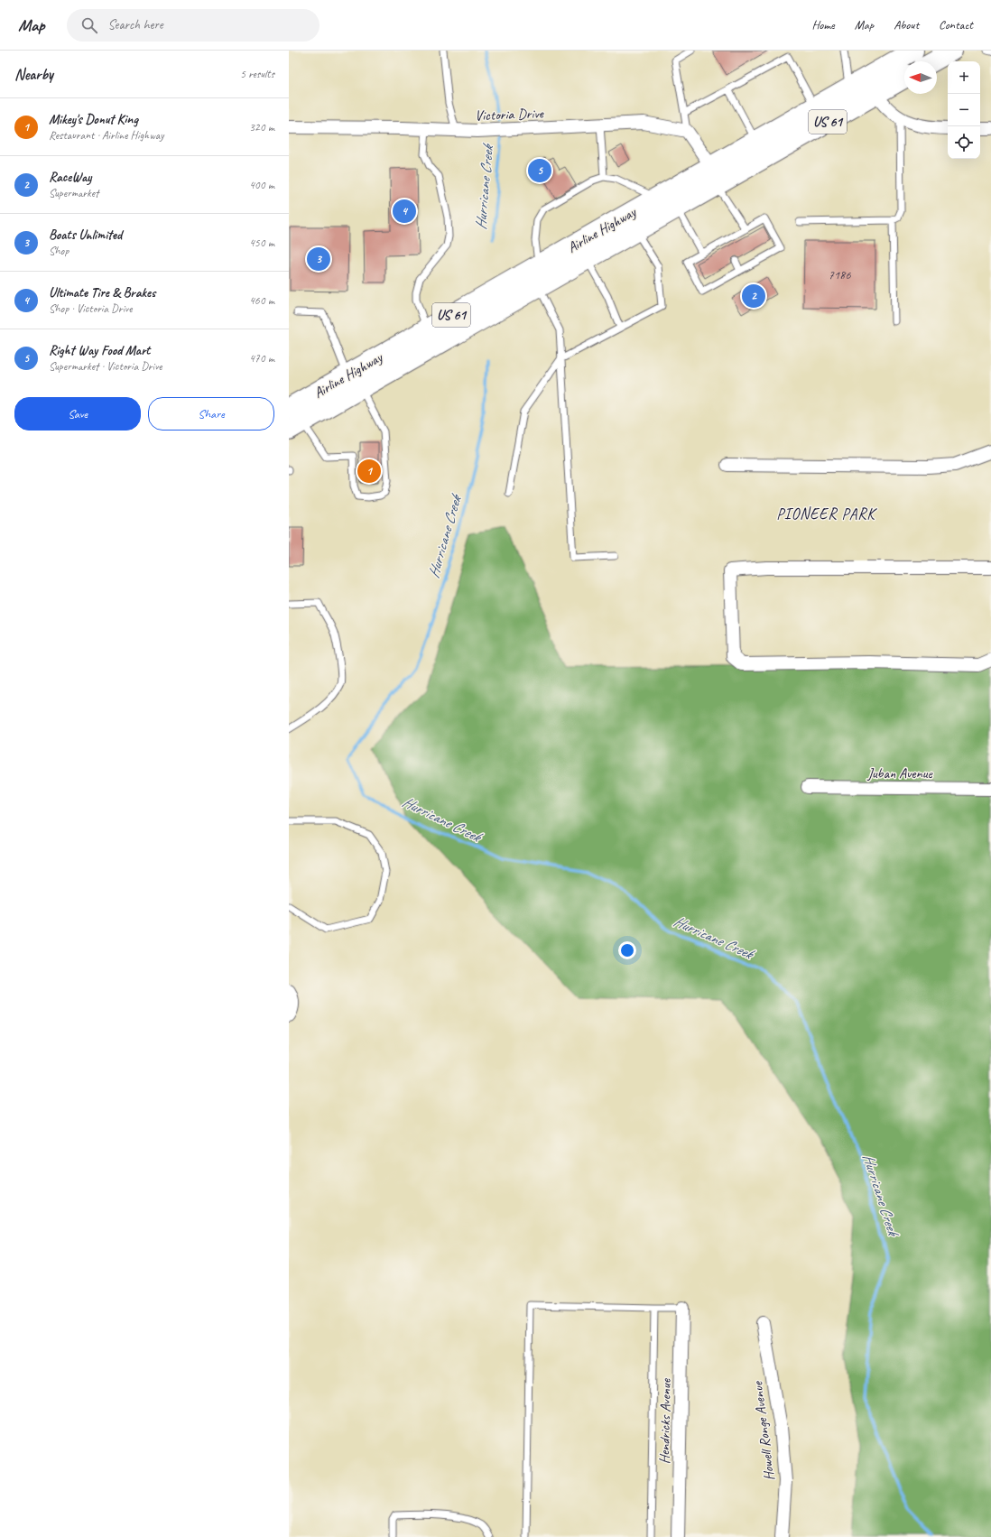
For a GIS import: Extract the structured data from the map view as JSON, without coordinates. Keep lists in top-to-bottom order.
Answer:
{
  "streets": {
    "highway": ["US 61", "Airline Highway"],
    "street": [
      "Victoria Drive",
      "Juban Avenue",
      "Hendricks Avenue",
      "Howell Ronge Avenue"
    ]
  },
  "districts": ["PIONEER PARK"],
  "water": ["Hurricane Creek"],
  "house_numbers": ["7186"],
  "north": "left",
  "page": {
    "header": "Map",
    "search": "Search here",
    "nav": [
      "Home",
      "Map",
      "About",
      "Contact"
    ],
    "heading": ["Nearby", "5 results"],
    "map_buttons": ["+", "−"],
    "list": [
      {
        "mark": "1",
        "name": "Mikey's Donut King",
        "note": "Restaurant · Airline Highway",
        "value": "320 m"
      },
      {
        "mark": "2",
        "name": "RaceWay",
        "note": "Supermarket",
        "value": "400 m"
      },
      {
        "mark": "3",
        "name": "Boats Unlimited",
        "note": "Shop",
        "value": "450 m"
      },
      {
        "mark": "4",
        "name": "Ultimate Tire & Brakes",
        "note": "Shop · Victoria Drive",
        "value": "460 m"
      },
      {
        "mark": "5",
        "name": "Right Way Food Mart",
        "note": "Supermarket · Victoria Drive",
        "value": "470 m"
      }
    ],
    "pins": [
      "5",
      "4",
      "3",
      "2",
      "1"
    ],
    "buttons": ["Save", "Share"]
  }
}
